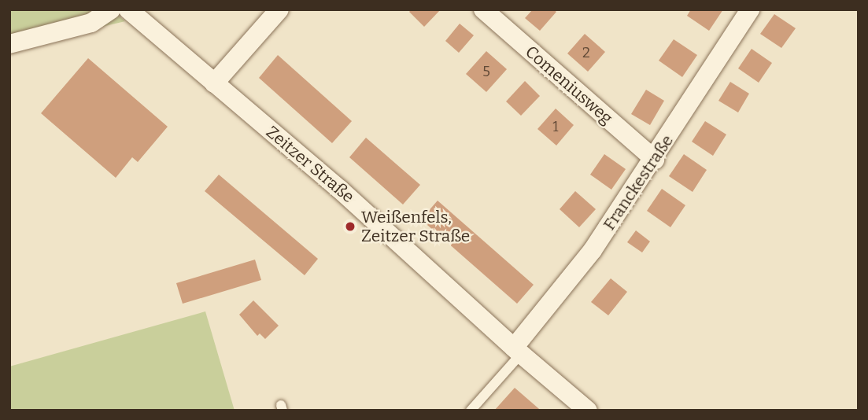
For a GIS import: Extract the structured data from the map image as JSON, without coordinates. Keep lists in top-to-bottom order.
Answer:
{
  "streets": {
    "street": ["Comeniusweg", "Zeitzer Straße", "Franckestraße"]
  },
  "crossings": [
    ["Comeniusweg", "Franckestraße"],
    ["Zeitzer Straße", "Franckestraße"]
  ],
  "places": ["Weißenfels, Zeitzer Straße"],
  "house_numbers": ["2", "5", "1"]
}
